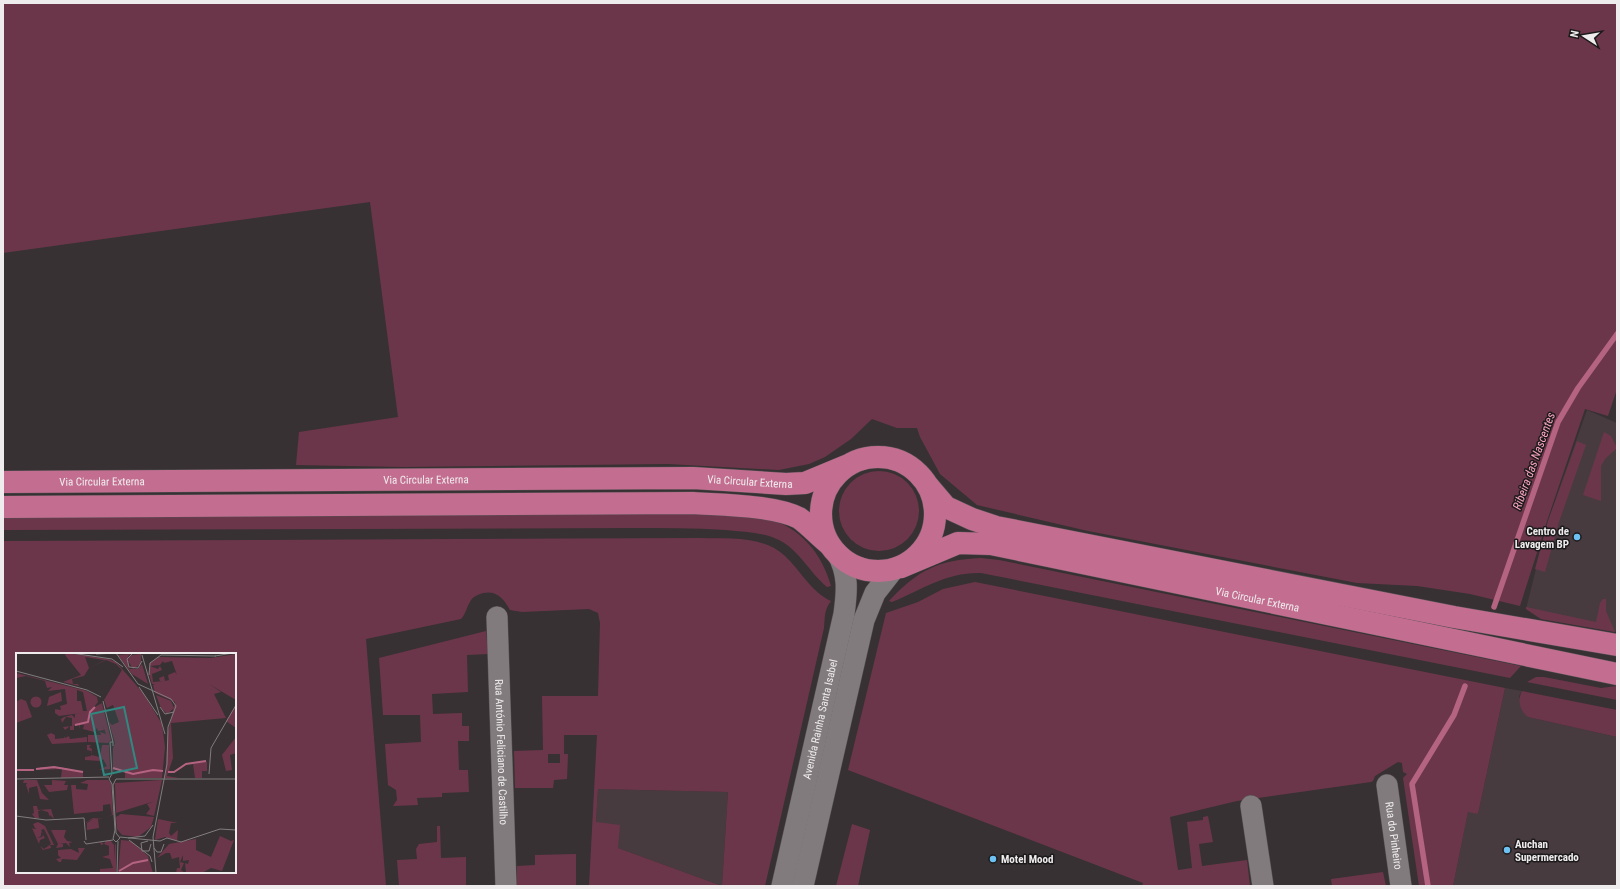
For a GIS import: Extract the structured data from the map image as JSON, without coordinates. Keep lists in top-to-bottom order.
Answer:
{
  "streets": {
    "main road": ["Via Circular Externa"],
    "street": ["Avenida Rainha Santa Isabel", "Rua António Feliciano de Castilho", "Rua do Pinheiro"]
  },
  "crossings": [
    ["Via Circular Externa", "Avenida Rainha Santa Isabel"]
  ],
  "water": ["Ribeira das Nascentes"],
  "places": ["Centro de Lavagem BP", "Auchan Supermercado", "Motel Mood"],
  "north": "left"
}
